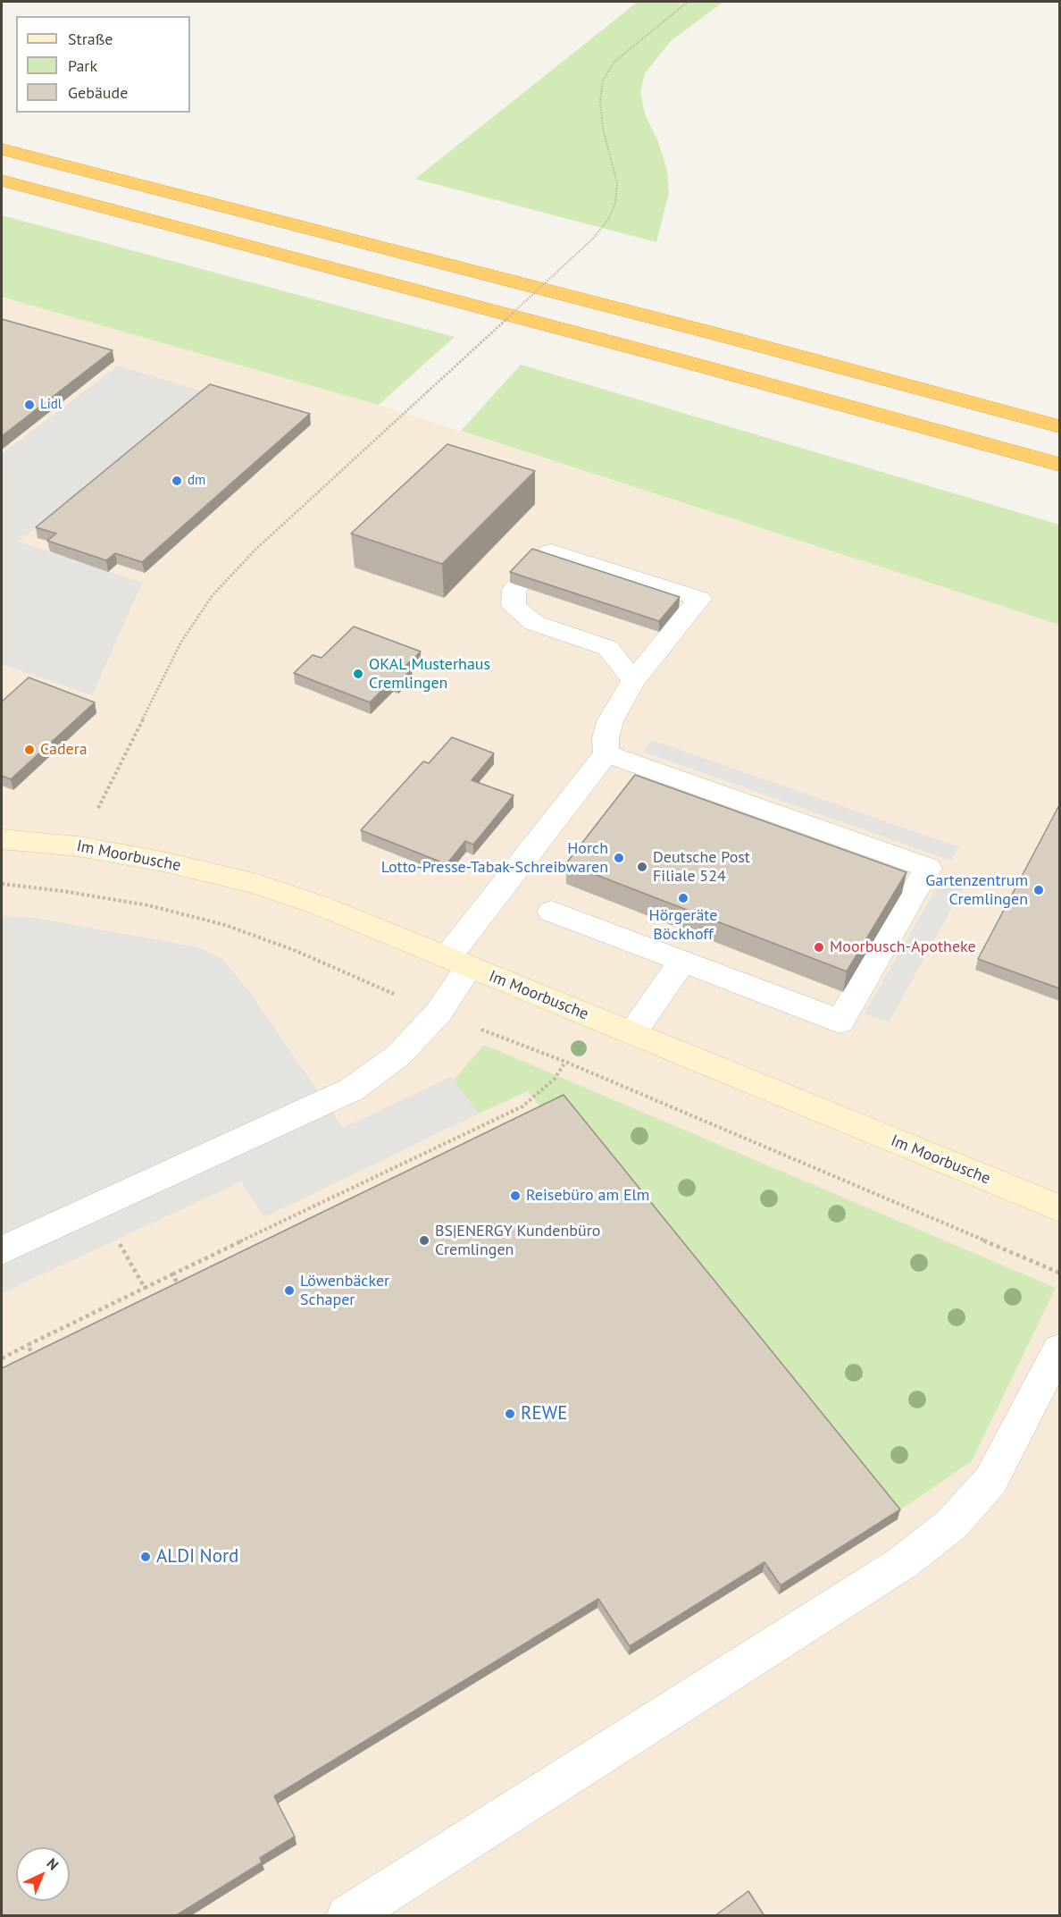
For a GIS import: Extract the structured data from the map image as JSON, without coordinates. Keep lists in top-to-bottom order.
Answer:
{
  "streets": {
    "street": ["Im Moorbusche"]
  },
  "places": [
    "Lidl",
    "dm",
    "OKAL Musterhaus Cremlingen",
    "Cadera",
    "Horch Lotto-Presse-Tabak-Schreibwaren",
    "Deutsche Post Filiale 524",
    "Gartenzentrum Cremlingen",
    "Hörgeräte Böckhoff",
    "Moorbusch-Apotheke",
    "Reisebüro am Elm",
    "BS|ENERGY Kundenbüro Cremlingen",
    "Löwenbäcker Schaper",
    "REWE",
    "ALDI Nord"
  ],
  "legend": ["Straße", "Park", "Gebäude"],
  "north": "top right"
}
